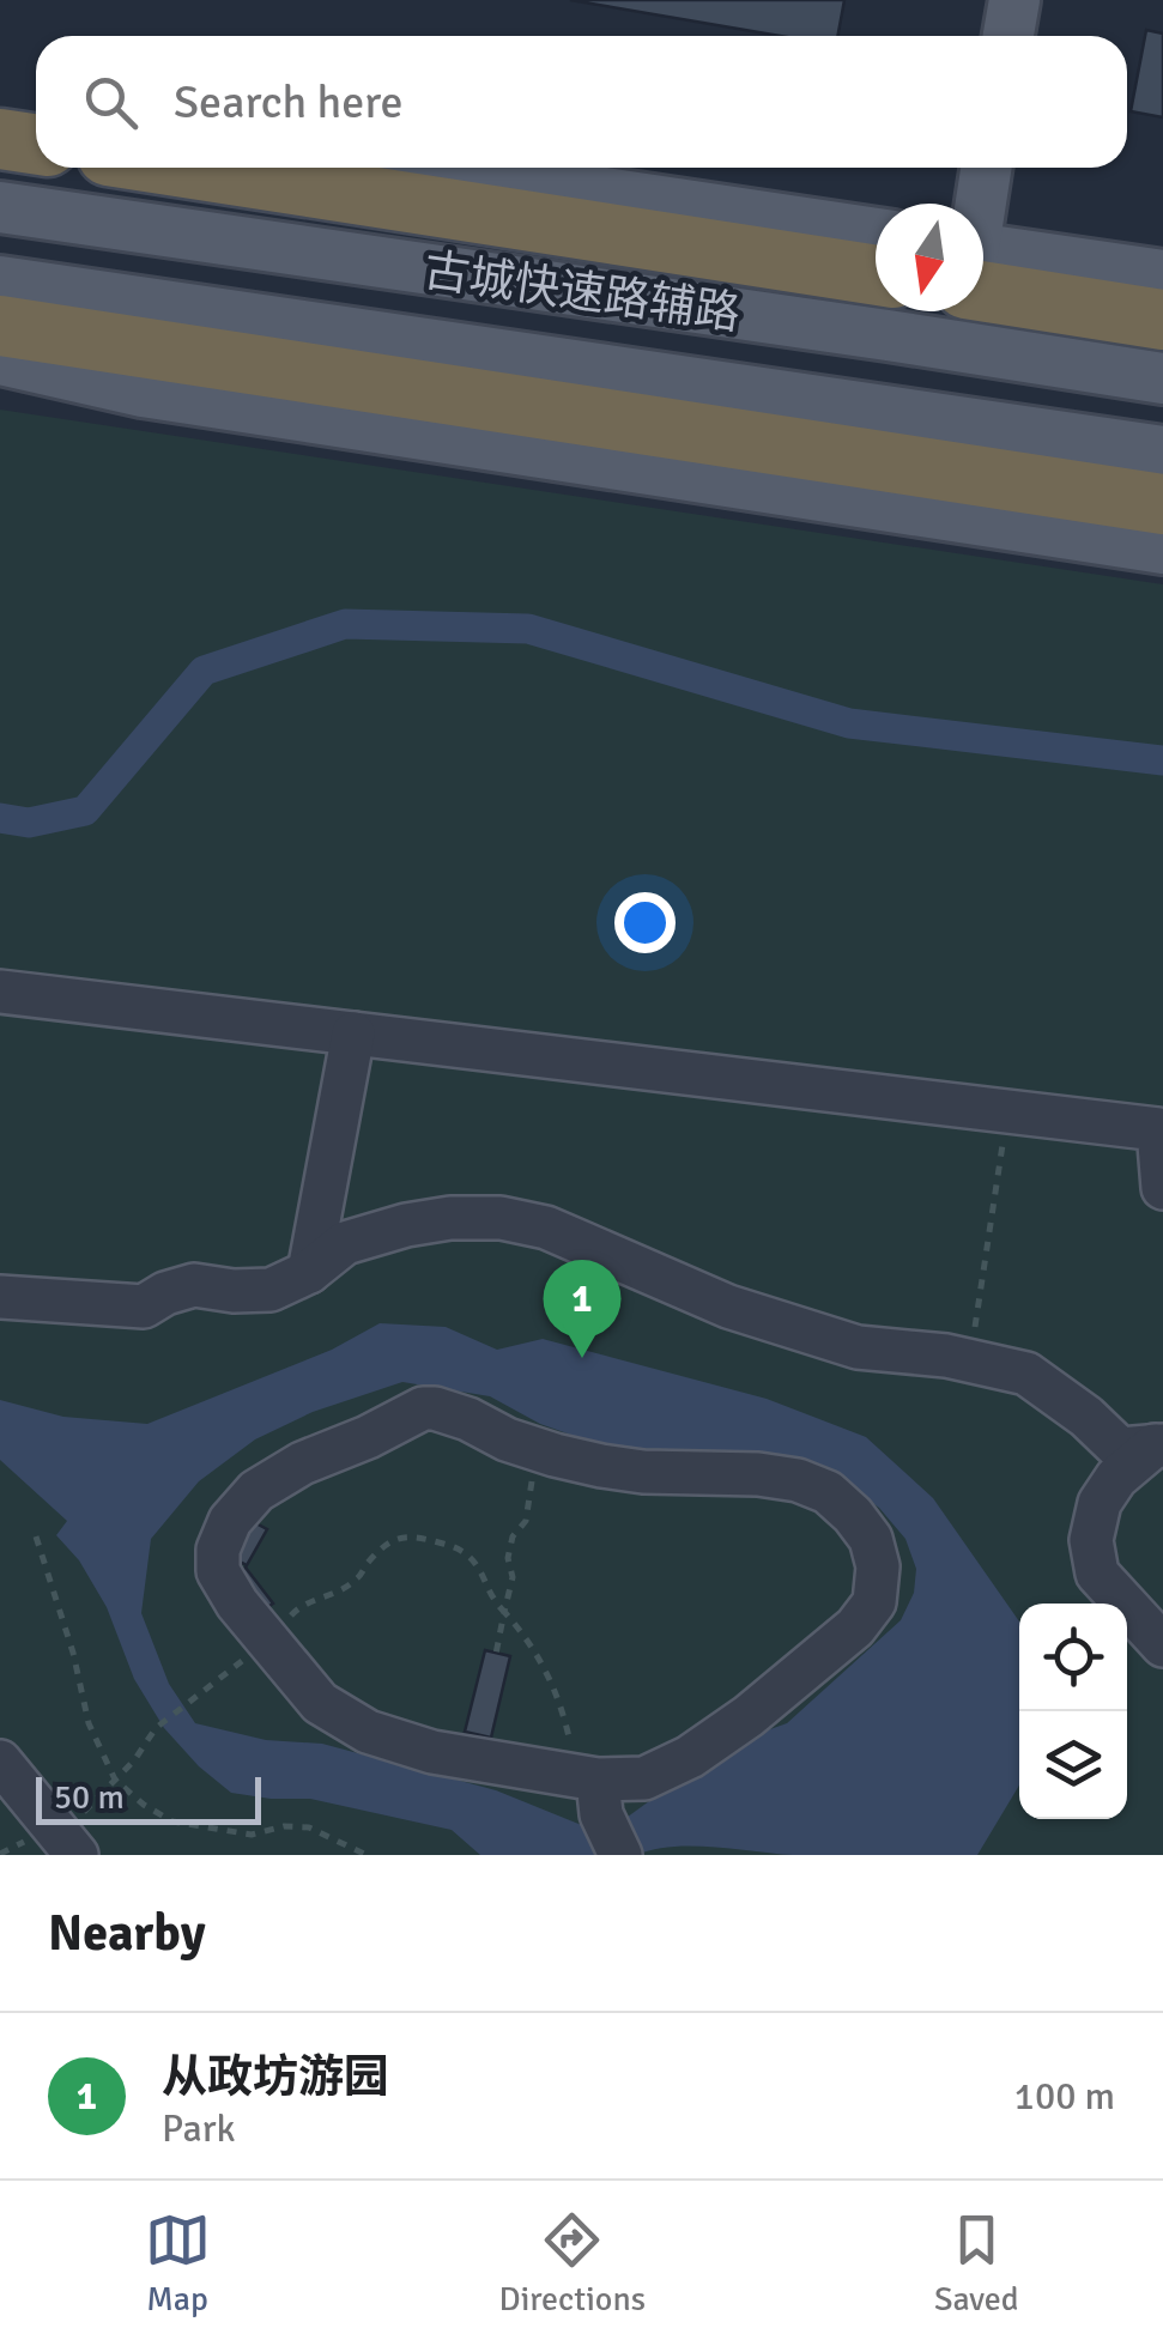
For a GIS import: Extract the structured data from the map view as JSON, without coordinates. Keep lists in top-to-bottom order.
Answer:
{
  "streets": {
    "main road": ["古城快速路辅路"]
  },
  "scale_bar": "50 m",
  "north": "bottom",
  "page": {
    "search": "Search here",
    "pins": "1",
    "scale": "50 m",
    "heading": "Nearby",
    "list": [
      {
        "mark": "1",
        "name": "从政坊游园",
        "note": "Park",
        "value": "100 m"
      }
    ],
    "nav": ["Map", "Directions", "Saved"]
  }
}
